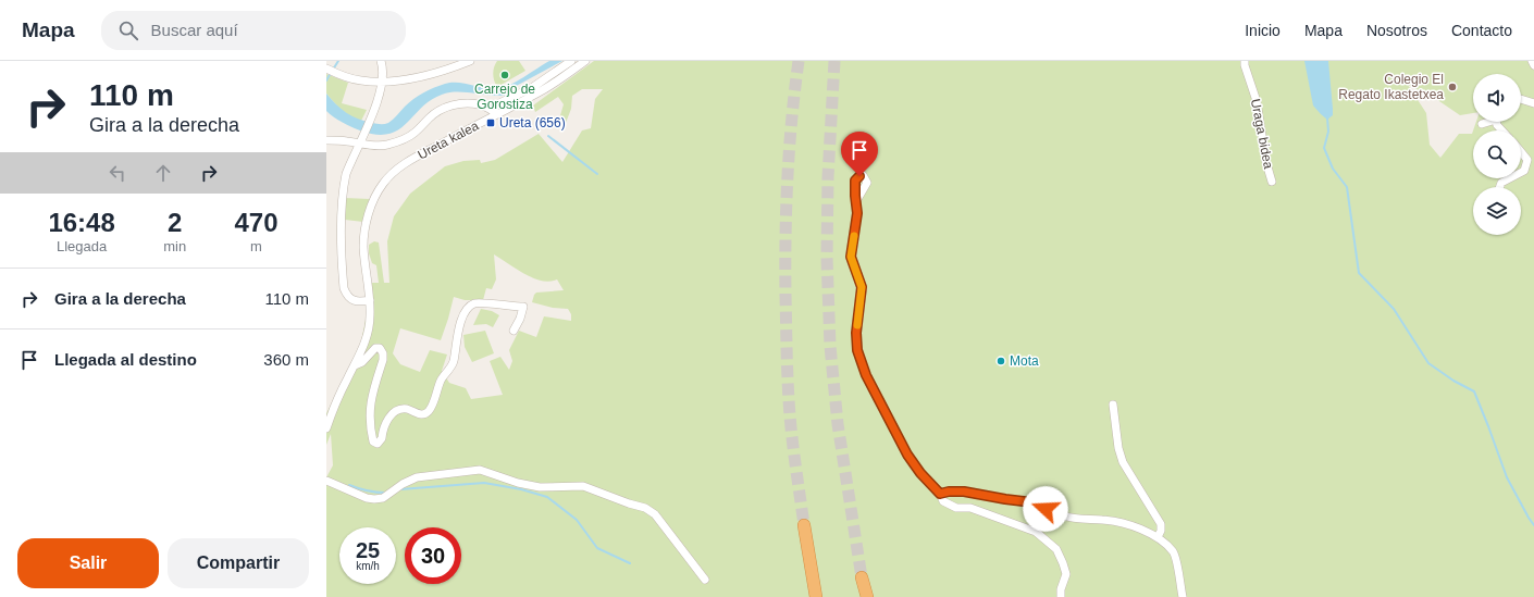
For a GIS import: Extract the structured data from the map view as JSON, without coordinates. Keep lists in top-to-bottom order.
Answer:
{
  "streets": {
    "street": ["Uraga bidea", "Ureta kalea"]
  },
  "places": {
    "other": ["Carrejo de Gorostiza", "Colegio El Regato Ikastetxea", "Mota"],
    "transit": ["Ureta (656)"]
  },
  "page": {
    "header": "Mapa",
    "search": "Buscar aquí",
    "nav": [
      "Inicio",
      "Mapa",
      "Nosotros",
      "Contacto"
    ],
    "turn": ["110 m", "Gira a la derecha"],
    "eta": [
      "16:48",
      "Llegada",
      "2",
      "min",
      "470",
      "m"
    ],
    "list": [
      {
        "name": "Gira a la derecha",
        "value": "110 m"
      },
      {
        "name": "Llegada al destino",
        "value": "360 m"
      }
    ],
    "speed": "25 km/h",
    "limit": "30",
    "buttons": ["Salir", "Compartir"]
  }
}
